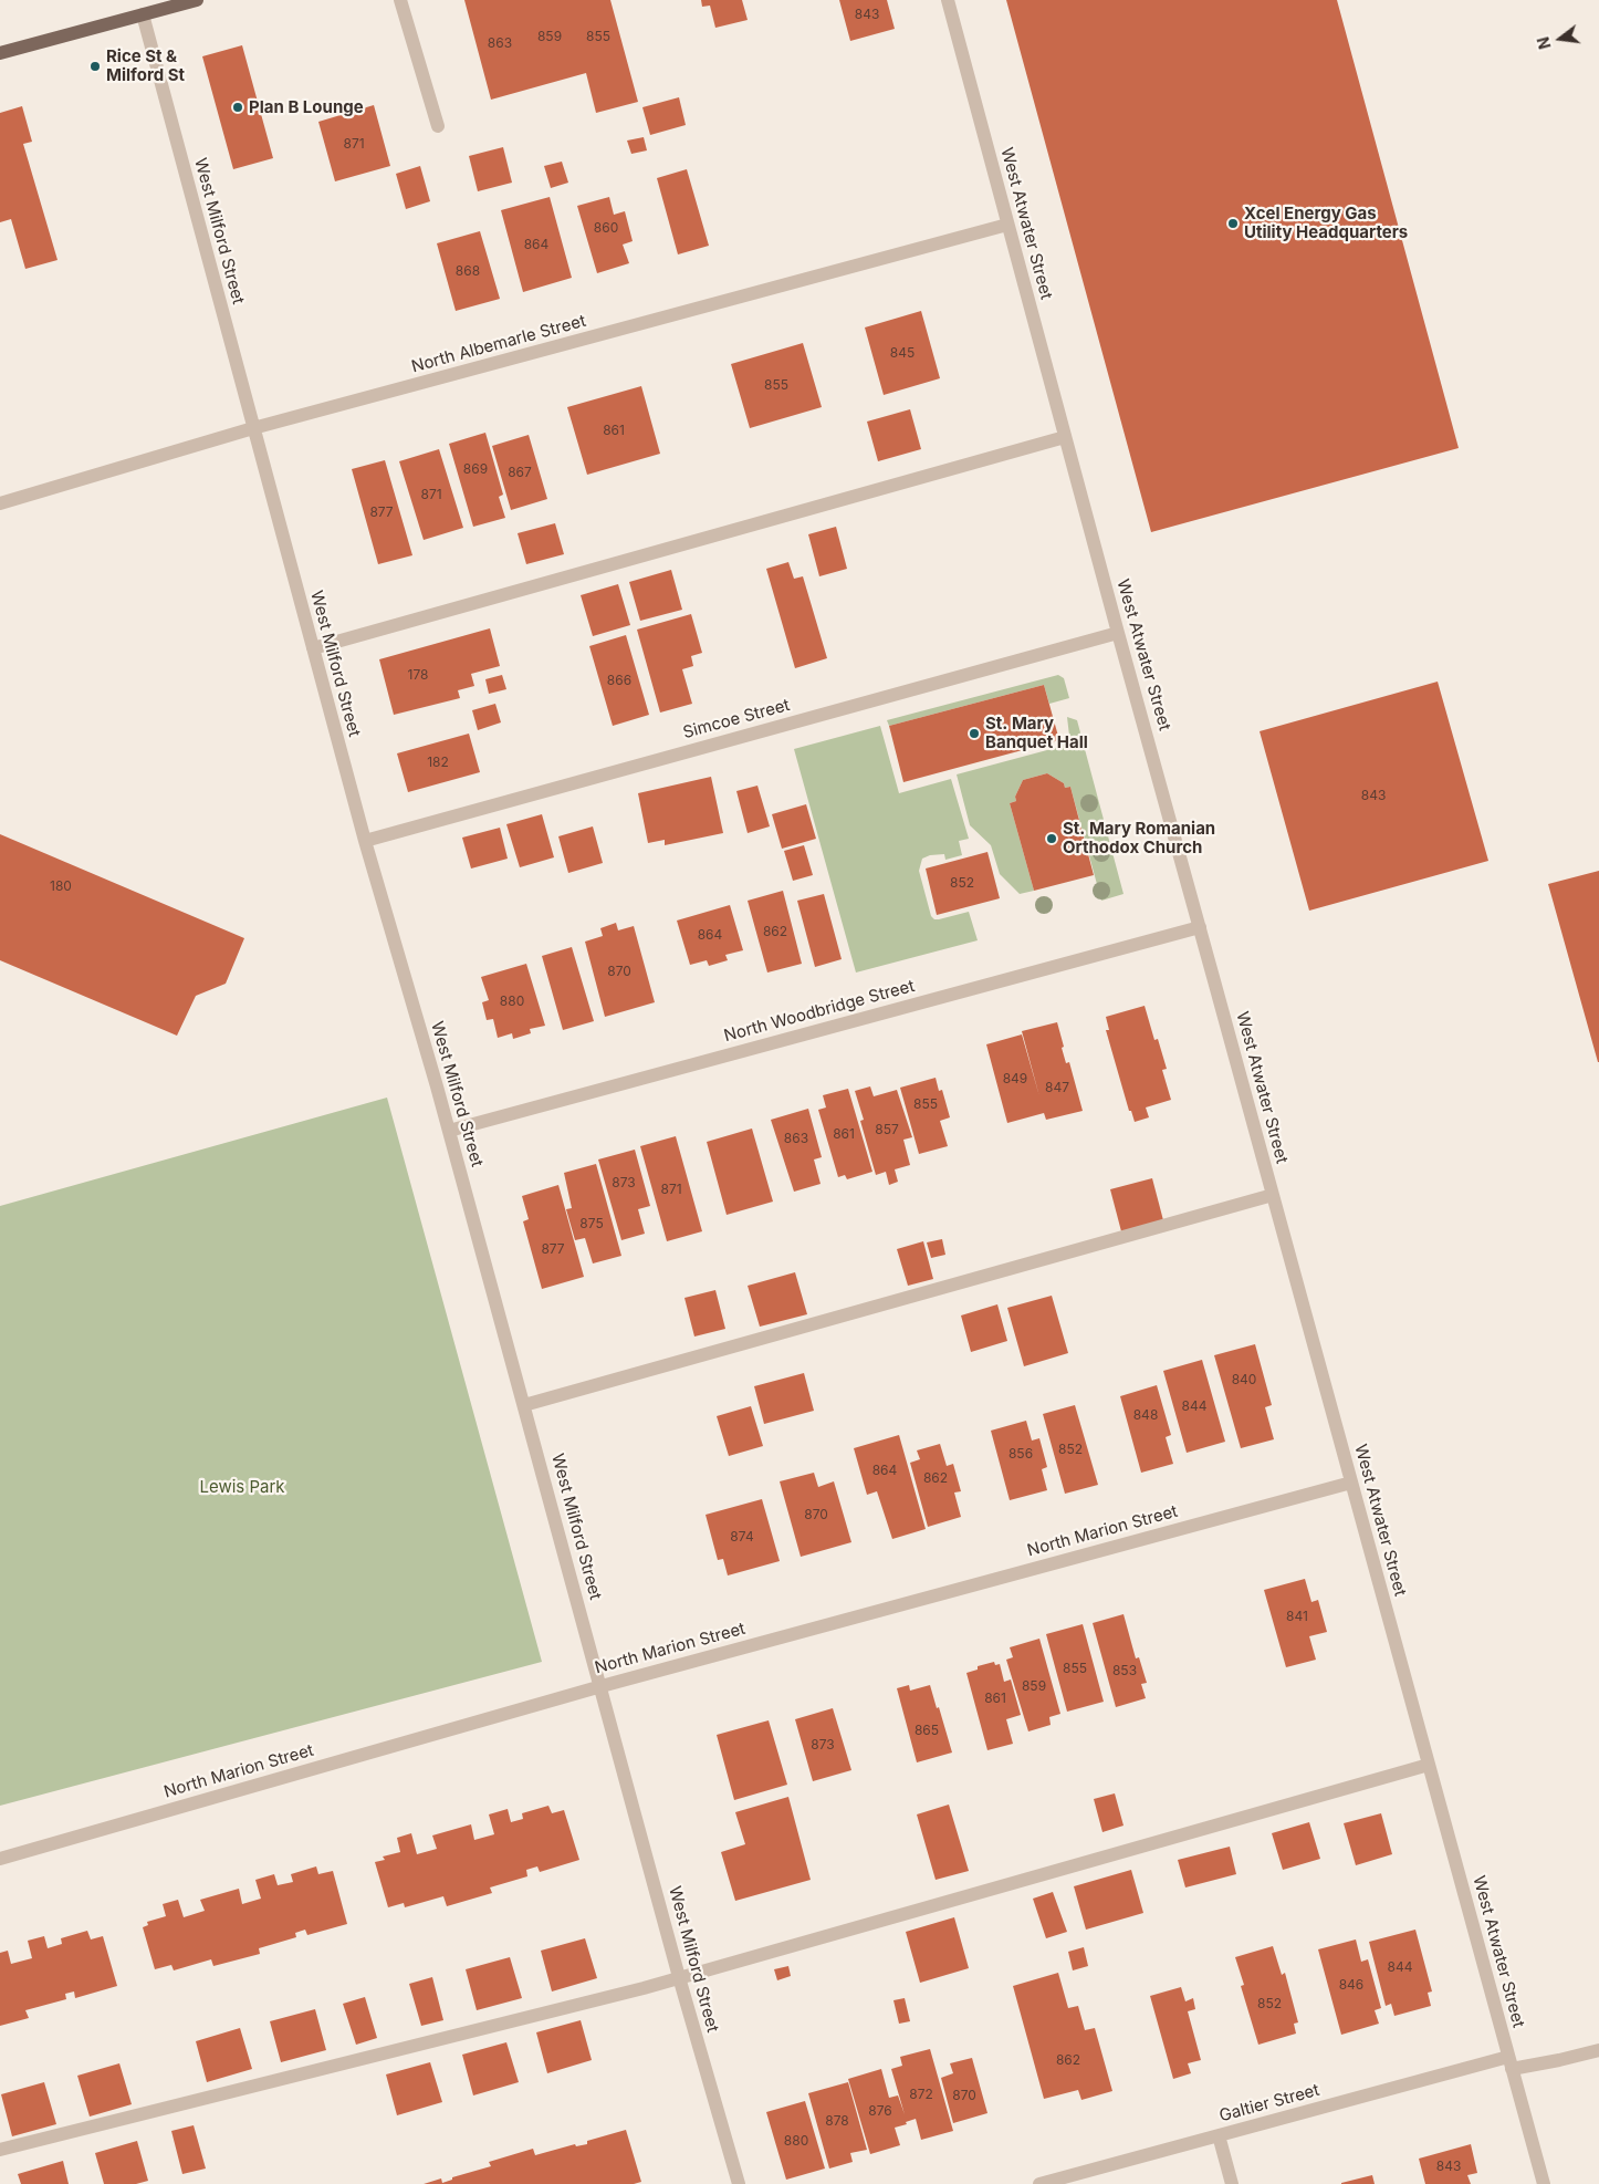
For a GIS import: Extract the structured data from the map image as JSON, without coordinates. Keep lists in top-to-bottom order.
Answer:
{
  "streets": {
    "street": [
      "West Atwater Street",
      "West Milford Street",
      "North Albemarle Street",
      "Simcoe Street",
      "North Woodbridge Street",
      "North Marion Street",
      "Galtier Street"
    ]
  },
  "crossings": [
    ["West Atwater Street", "North Albemarle Street"],
    ["West Atwater Street", "Simcoe Street"],
    ["West Atwater Street", "North Woodbridge Street"],
    ["West Atwater Street", "North Marion Street"],
    ["West Atwater Street", "Galtier Street"],
    ["West Milford Street", "North Albemarle Street"],
    ["West Milford Street", "Simcoe Street"],
    ["West Milford Street", "North Woodbridge Street"],
    ["West Milford Street", "North Marion Street"]
  ],
  "parks": ["Lewis Park"],
  "places": [
    "Rice St & Milford St",
    "Plan B Lounge",
    "Xcel Energy Gas Utility Headquarters",
    "St. Mary Banquet Hall",
    "St. Mary Romanian Orthodox Church"
  ],
  "house_numbers": [
    "843",
    "859",
    "855",
    "863",
    "871",
    "860",
    "864",
    "868",
    "845",
    "855",
    "861",
    "869",
    "867",
    "871",
    "877",
    "178",
    "866",
    "182",
    "843",
    "852",
    "180",
    "862",
    "864",
    "870",
    "880",
    "849",
    "847",
    "855",
    "857",
    "861",
    "863",
    "873",
    "871",
    "875",
    "877",
    "840",
    "844",
    "848",
    "852",
    "856",
    "864",
    "862",
    "870",
    "874",
    "841",
    "855",
    "853",
    "859",
    "861",
    "865",
    "873",
    "844",
    "846",
    "852",
    "862",
    "872",
    "870",
    "876",
    "878",
    "880",
    "843"
  ],
  "north": "left"
}
